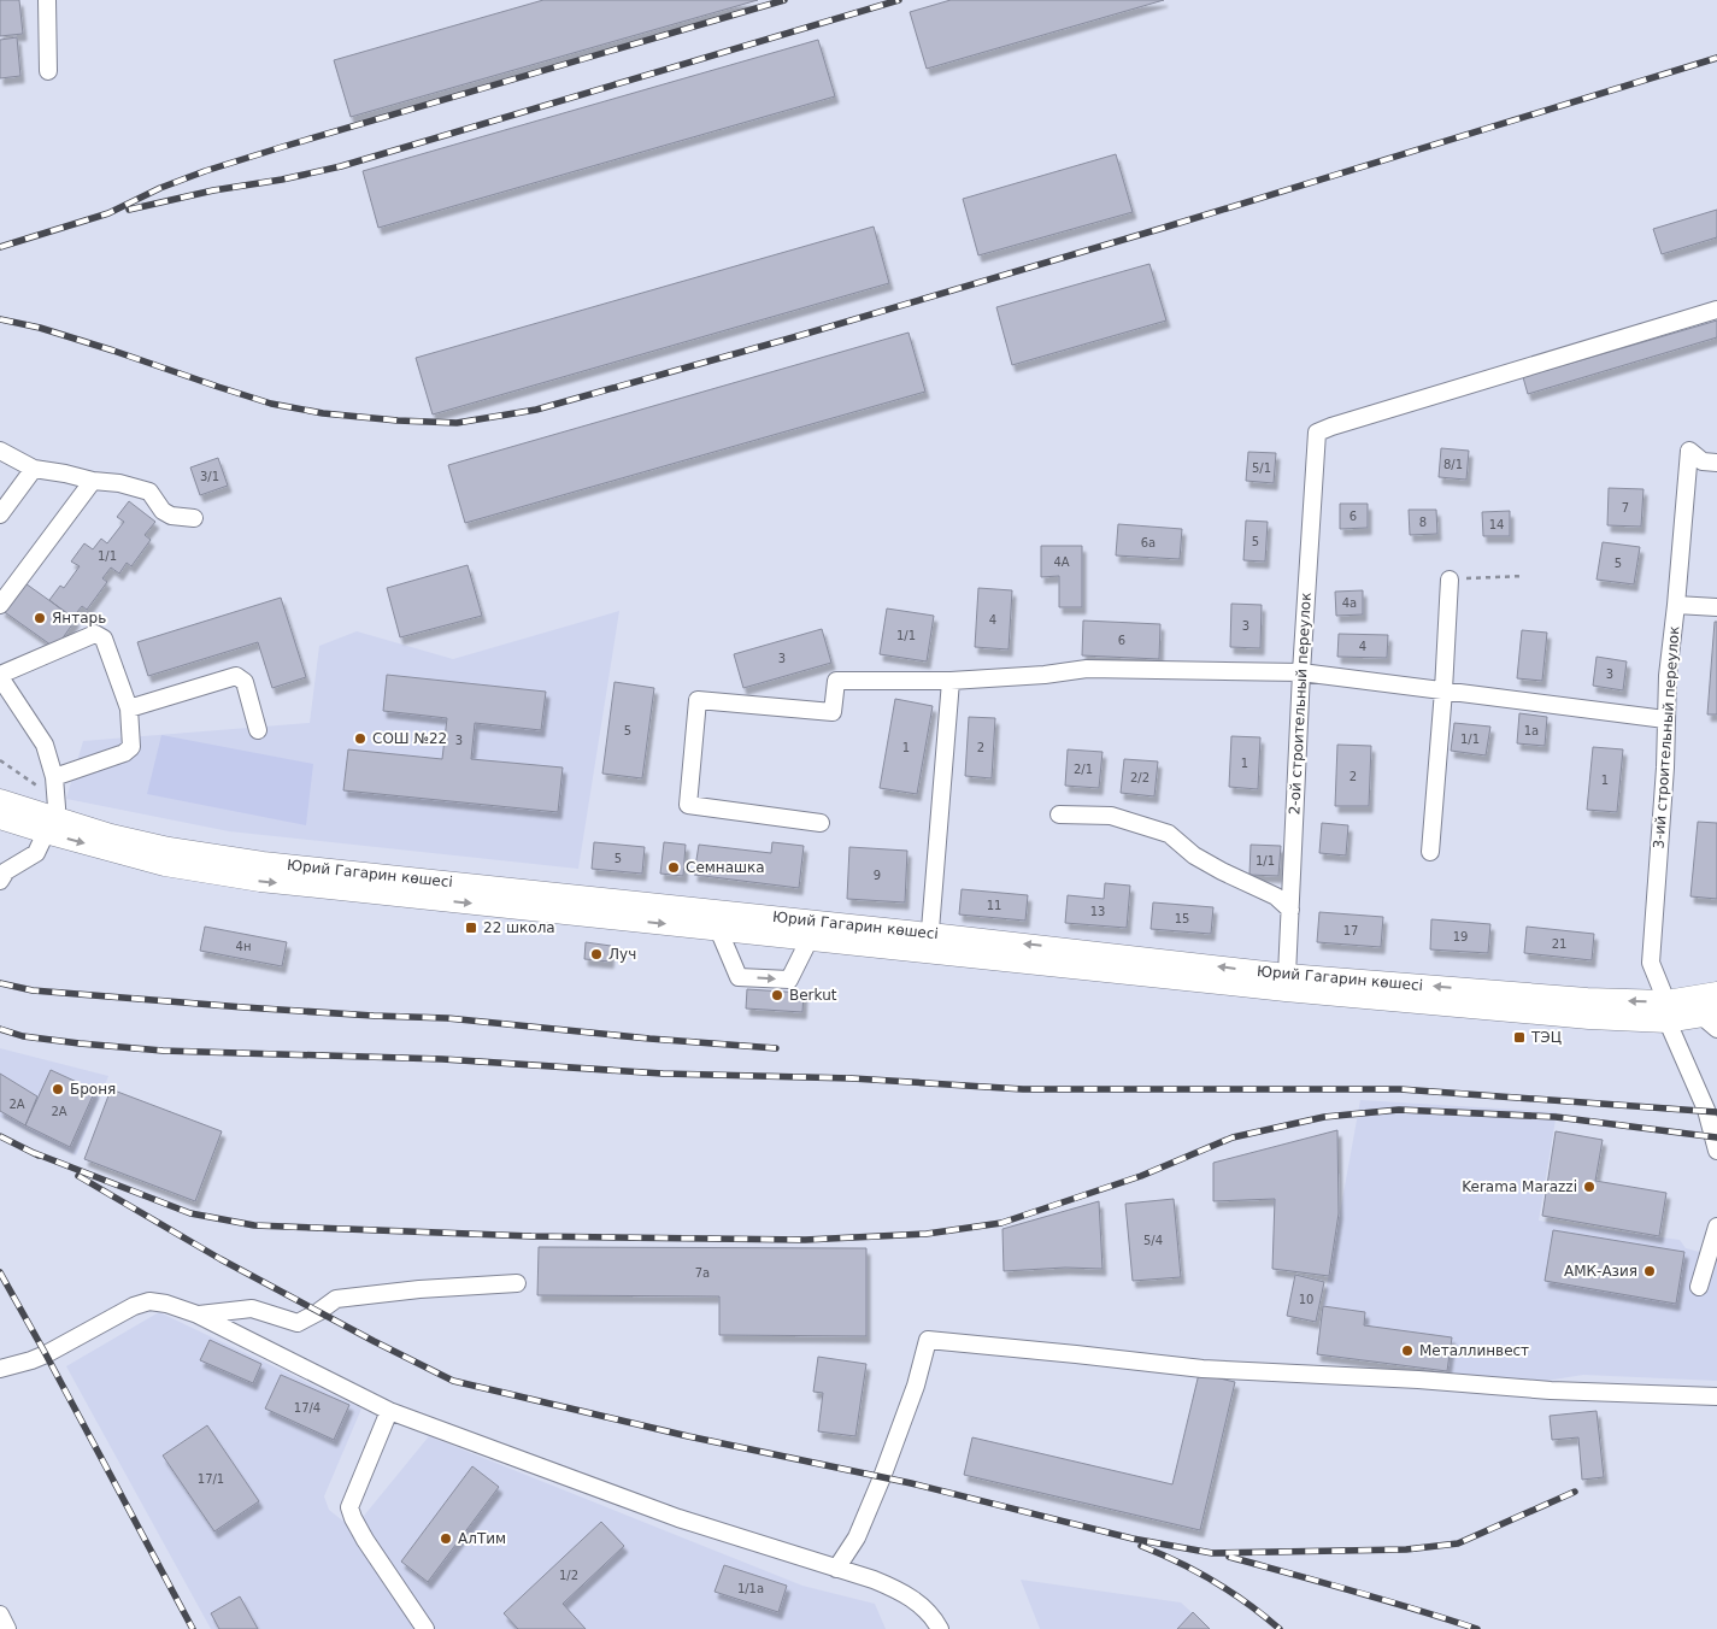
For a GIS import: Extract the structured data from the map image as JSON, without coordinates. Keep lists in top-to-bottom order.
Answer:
{
  "streets": {
    "main road": ["Юрий Гагарин көшесі"],
    "street": ["2-ой строительный переулок", "3-ий строительный переулок"]
  },
  "crossings": [
    ["2-ой строительный переулок", "Юрий Гагарин көшесі"],
    ["3-ий строительный переулок", "Юрий Гагарин көшесі"]
  ],
  "places": {
    "other": [
      "Янтарь",
      "СОШ №22",
      "Семнашка",
      "Луч",
      "Berkut",
      "Броня",
      "Kerama Marazzi",
      "АМК-Азия",
      "Металлинвест",
      "АлТим"
    ],
    "transit": ["22 школа", "ТЭЦ"]
  },
  "house_numbers": [
    "8/1",
    "5/1",
    "3/1",
    "7",
    "6",
    "8",
    "14",
    "5",
    "6а",
    "1/1",
    "4А",
    "5",
    "4а",
    "4",
    "3",
    "1/1",
    "6",
    "4",
    "3",
    "3",
    "5",
    "1а",
    "1/1",
    "3",
    "1",
    "2",
    "1",
    "2/1",
    "2",
    "2/2",
    "1",
    "5",
    "1/1",
    "9",
    "11",
    "13",
    "15",
    "17",
    "19",
    "21",
    "4н",
    "2А",
    "2А",
    "5/4",
    "7а",
    "10",
    "17/4",
    "17/1",
    "1/2",
    "1/1а"
  ]
}
